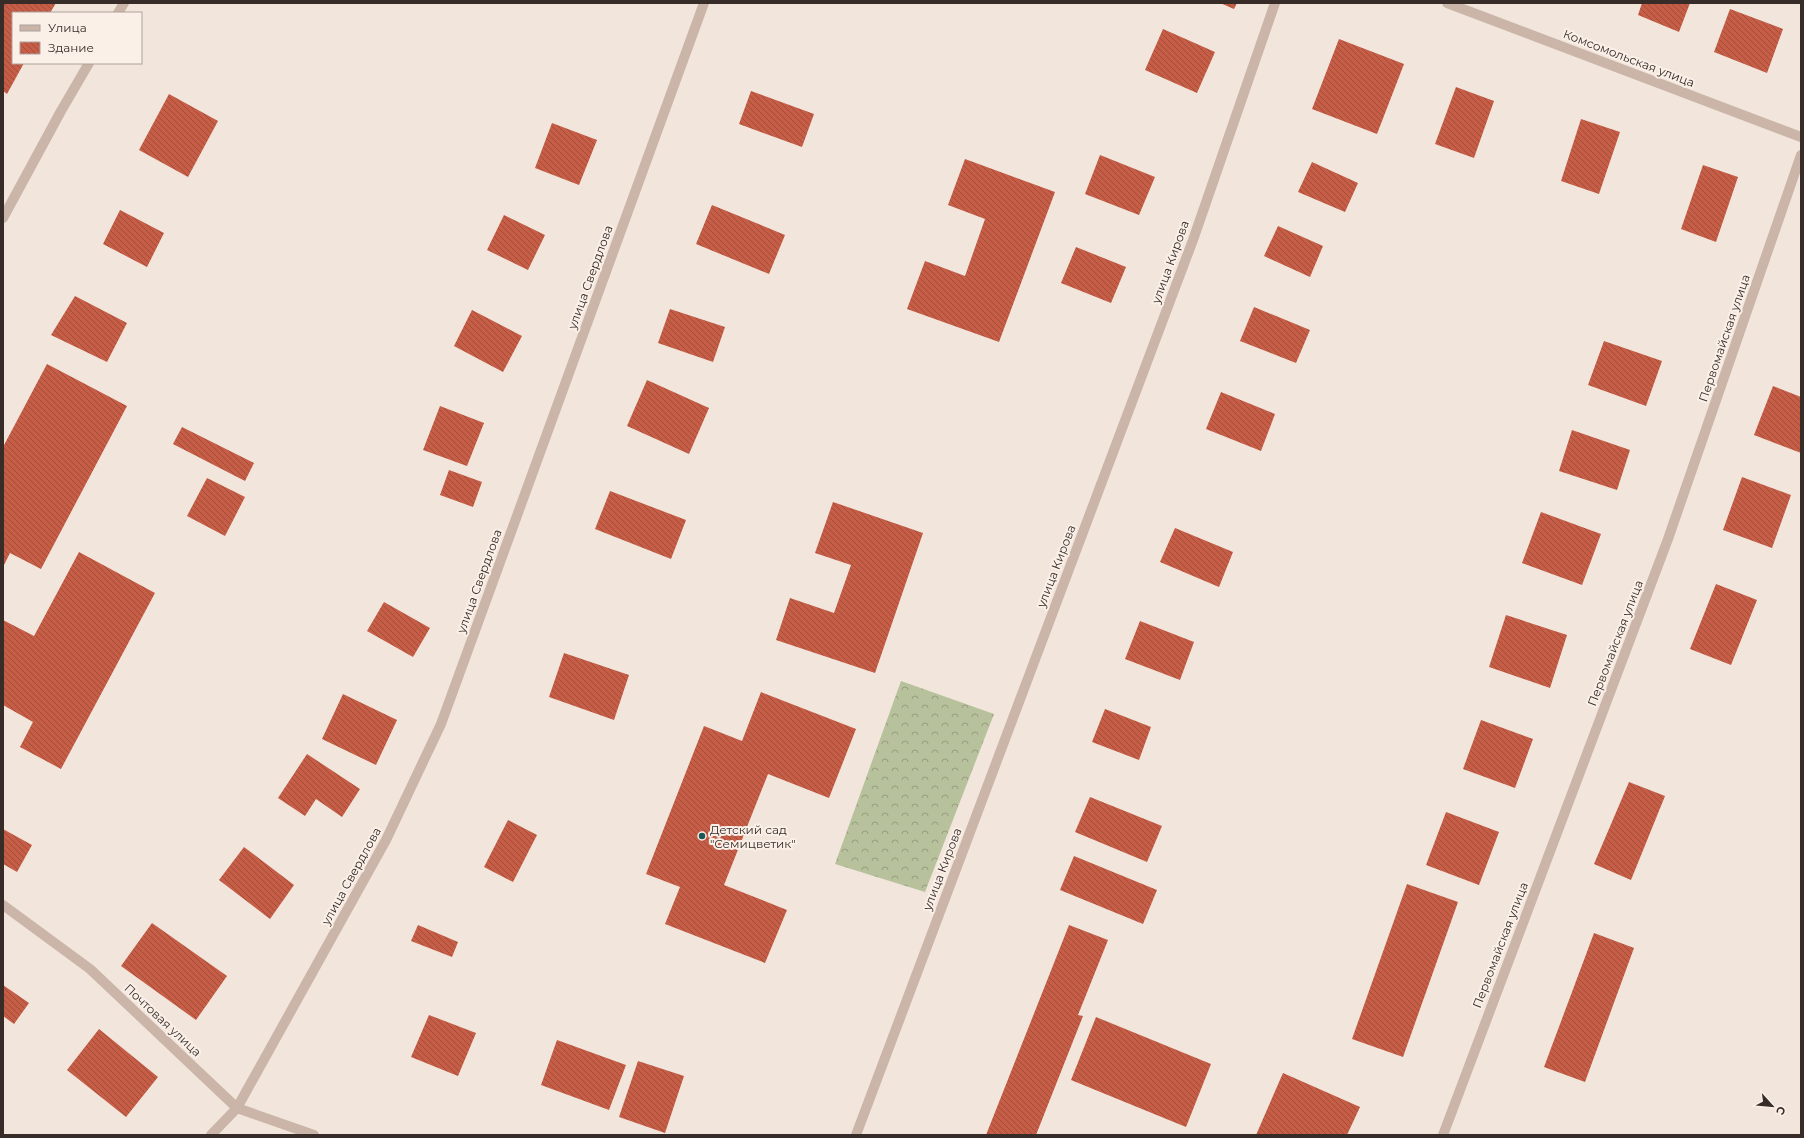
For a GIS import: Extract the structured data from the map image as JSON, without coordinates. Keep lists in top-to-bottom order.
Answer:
{
  "streets": {
    "street": [
      "Комсомольская улица",
      "улица Кирова",
      "улица Свердлова",
      "Первомайская улица",
      "Почтовая улица"
    ]
  },
  "crossings": [
    ["улица Свердлова", "Почтовая улица"]
  ],
  "places": ["Детский сад \"Семицветик\""],
  "legend": ["Улица", "Здание"],
  "north": "bottom right"
}
